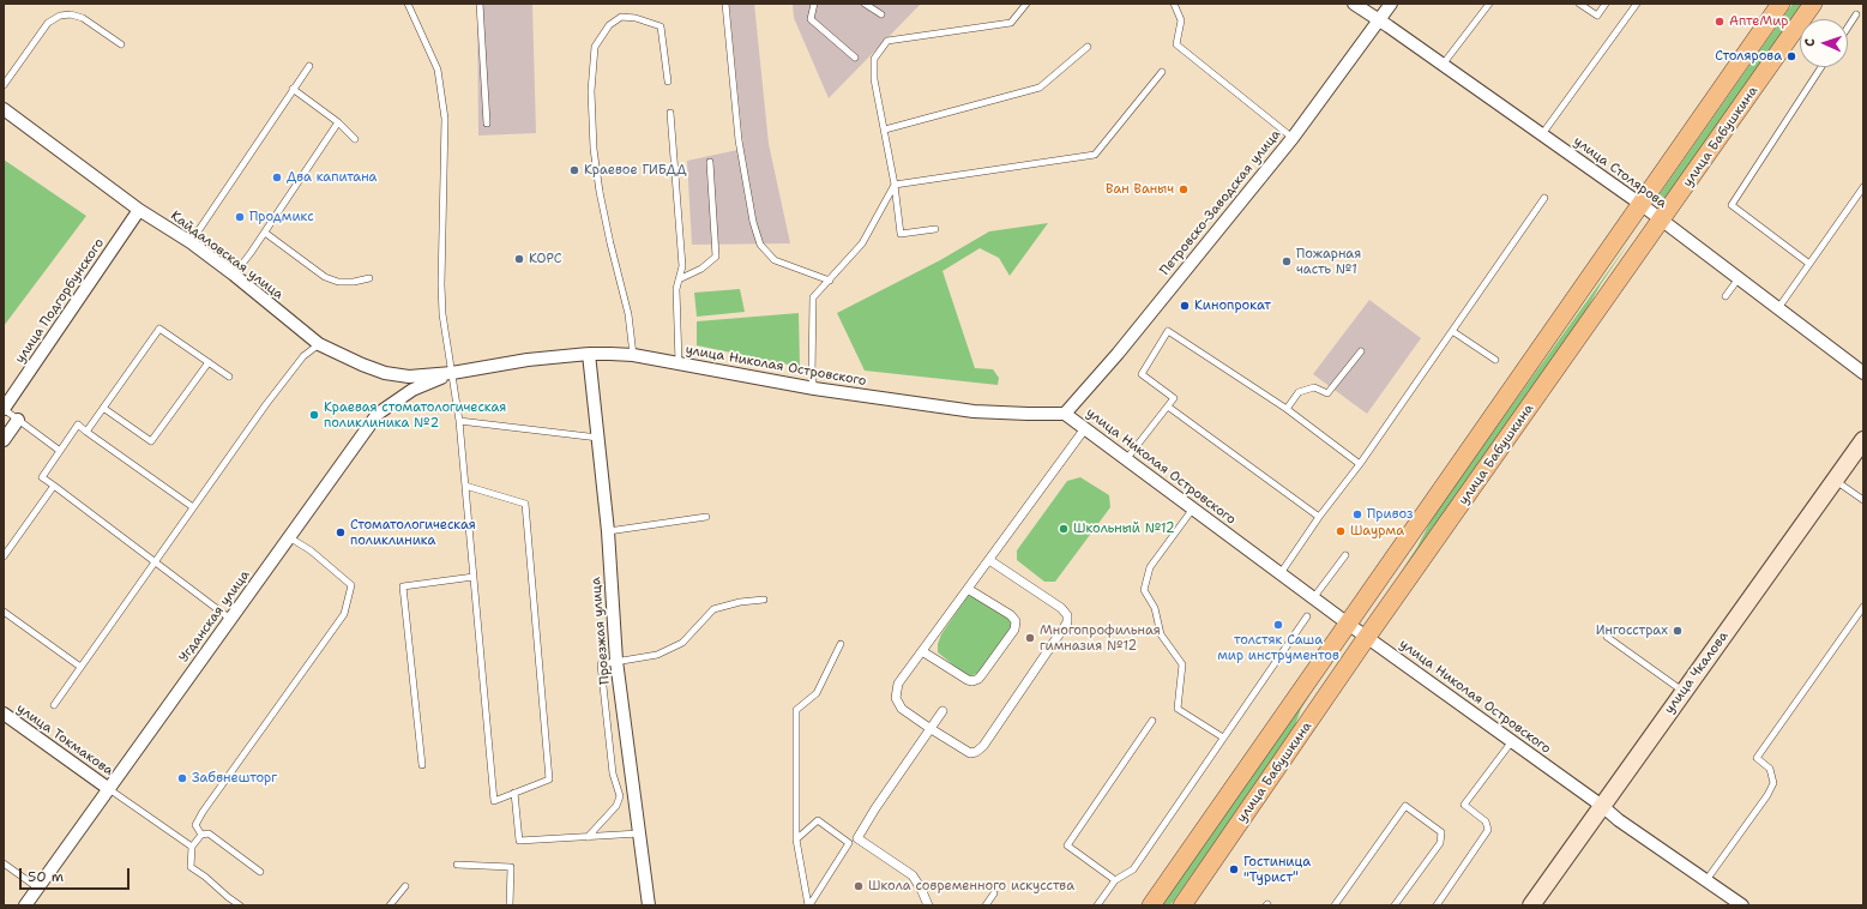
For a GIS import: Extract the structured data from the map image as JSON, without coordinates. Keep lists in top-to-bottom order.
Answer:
{
  "streets": {
    "main road": ["улица Бабушкина", "улица Чкалова"],
    "street": [
      "улица Столярова",
      "Петровско-Заводская улица",
      "Кайдаловская улица",
      "улица Подгорбунского",
      "улица Николая Островского",
      "Угданская улица",
      "Проезжая улица",
      "улица Токмакова"
    ]
  },
  "crossings": [
    ["улица Бабушкина", "улица Столярова"],
    ["улица Бабушкина", "улица Николая Островского"],
    ["улица Столярова", "Петровско-Заводская улица"],
    ["Петровско-Заводская улица", "улица Николая Островского"],
    ["Кайдаловская улица", "улица Подгорбунского"],
    ["Кайдаловская улица", "улица Николая Островского"],
    ["Кайдаловская улица", "Угданская улица"],
    ["улица Николая Островского", "Угданская улица"],
    ["улица Николая Островского", "Проезжая улица"],
    ["улица Николая Островского", "улица Чкалова"],
    ["Угданская улица", "улица Токмакова"]
  ],
  "places": [
    "АптеМир",
    "Столярова",
    "Краевое ГИБДД",
    "Два капитана",
    "Ван Ваныч",
    "Продмикс",
    "КОРС",
    "Пожарная часть №1",
    "Кинопрокат",
    "Краевая стоматологическая поликлиника №2",
    "Привоз",
    "Школьный №12",
    "Шаурма",
    "Стоматологическая поликлиника",
    "толстяк Саша мир инструментов",
    "Ингосстрах",
    "Многопрофильная гимназия №12",
    "Забвнешторг",
    "Гостиница \"Турист\"",
    "Школа современного искусства"
  ],
  "scale_bar": "50 m",
  "north": "left"
}
